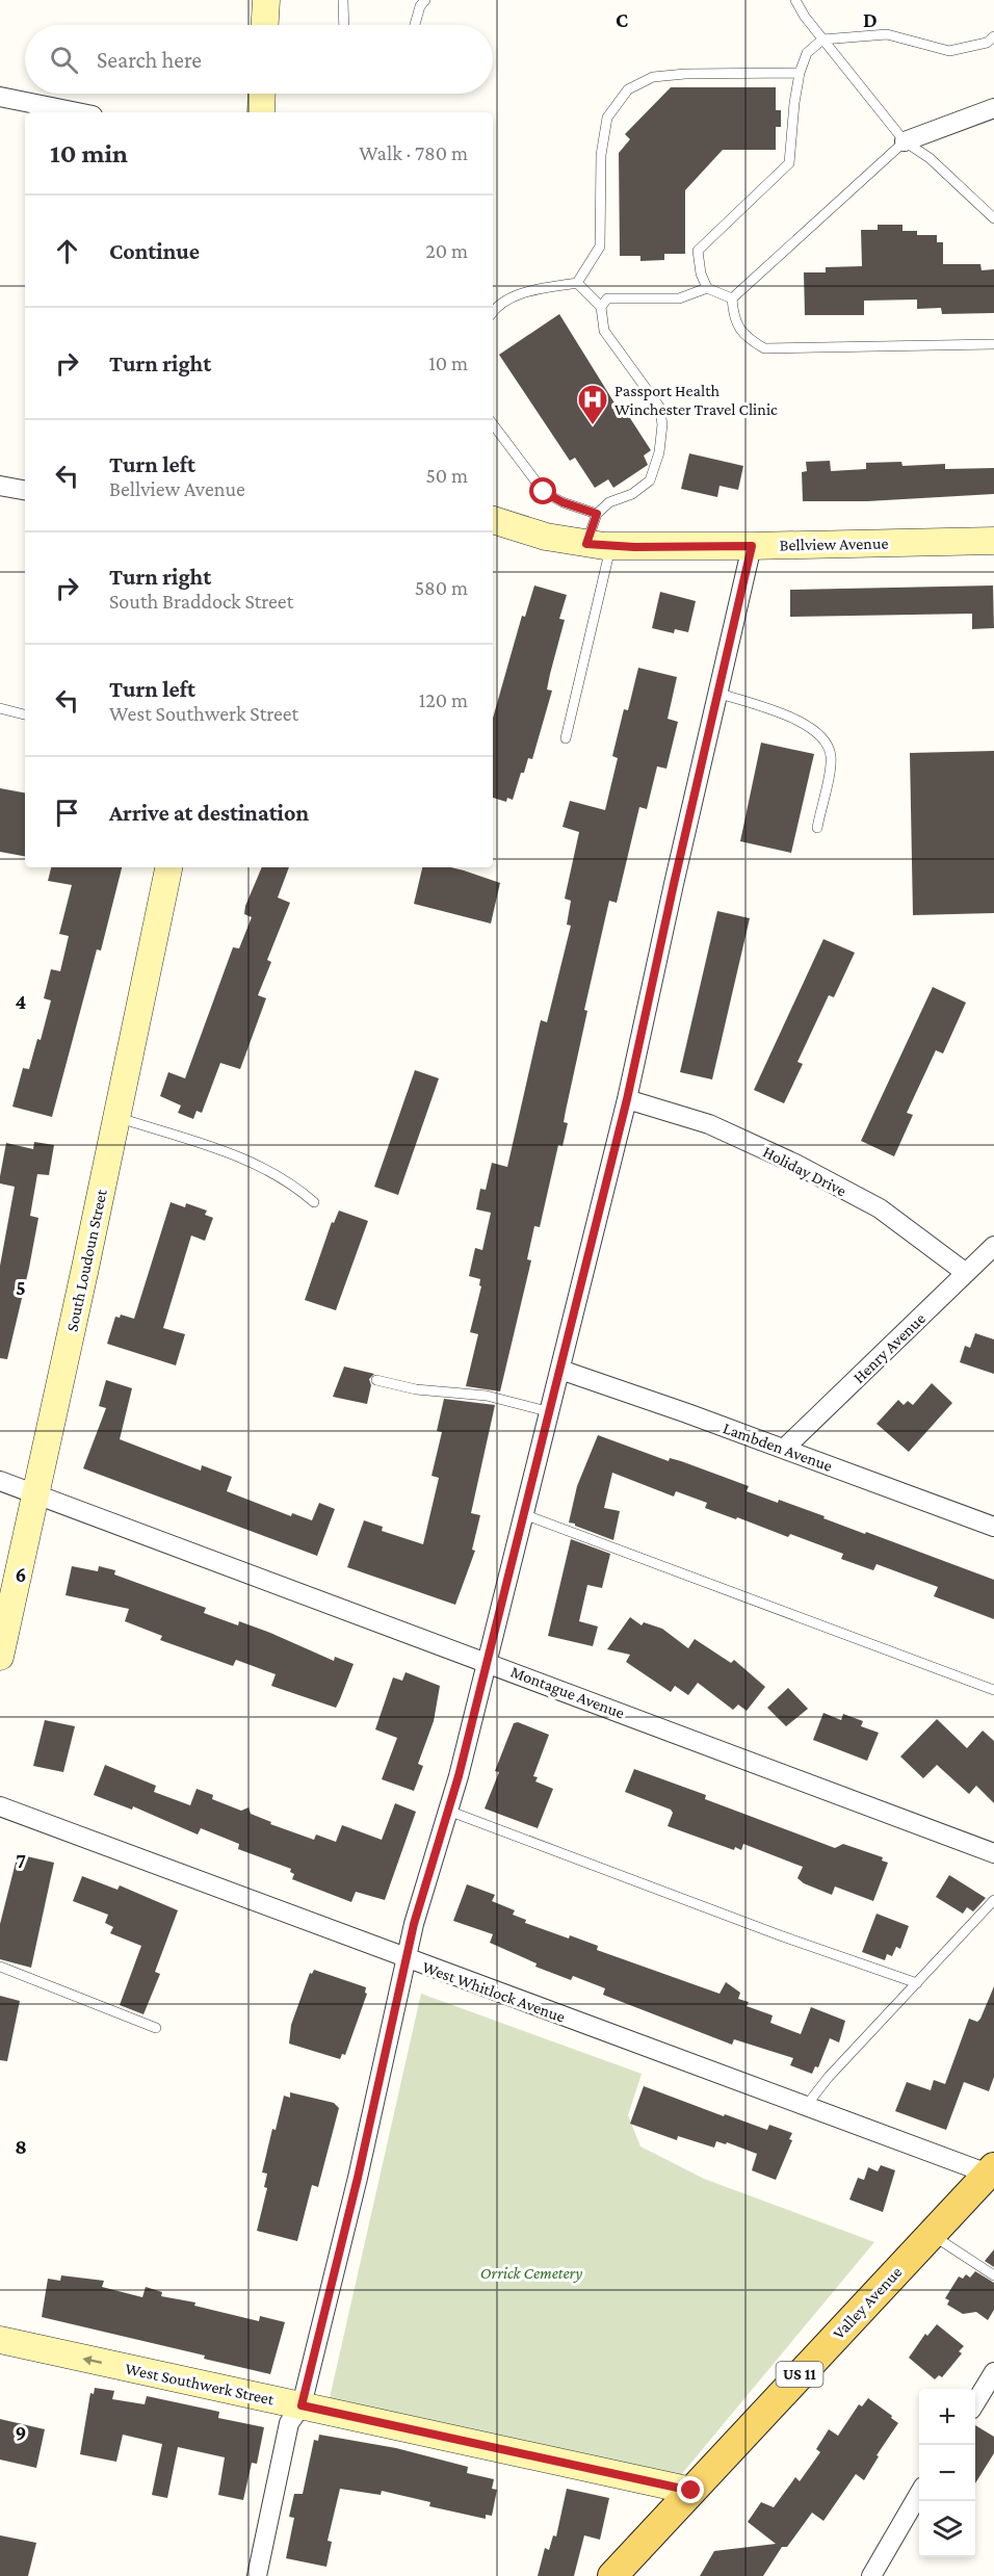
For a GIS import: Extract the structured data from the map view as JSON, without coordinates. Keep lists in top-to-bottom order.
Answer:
{
  "streets": {
    "main road": ["Valley Avenue", "US 11"],
    "street": [
      "Bellview Avenue",
      "Holiday Drive",
      "South Loudoun Street",
      "Henry Avenue",
      "Lambden Avenue",
      "Montague Avenue",
      "West Whitlock Avenue",
      "West Southwerk Street"
    ]
  },
  "crossings": [
    ["Holiday Drive", "Henry Avenue"],
    ["South Loudoun Street", "Montague Avenue"],
    ["Henry Avenue", "Lambden Avenue"],
    ["West Whitlock Avenue", "Valley Avenue"],
    ["Valley Avenue", "West Southwerk Street"]
  ],
  "one_way": ["West Southwerk Street"],
  "parks": ["Orrick Cemetery"],
  "places": {
    "hospital": ["Passport Health Winchester Travel Clinic"]
  },
  "page": {
    "search": "Search here",
    "heading": ["10 min", "Walk · 780 m"],
    "list": [
      ["Continue", "20 m"],
      ["Turn right", "10 m"],
      ["Turn left", "Bellview Avenue", "50 m"],
      ["Turn right", "South Braddock Street", "580 m"],
      ["Turn left", "West Southwerk Street", "120 m"],
      "Arrive at destination"
    ],
    "map_buttons": ["+", "−"]
  },
  "grid": {
    "columns": ["C", "D"],
    "rows": [
      "4",
      "5",
      "6",
      "7",
      "8",
      "9"
    ]
  }
}
